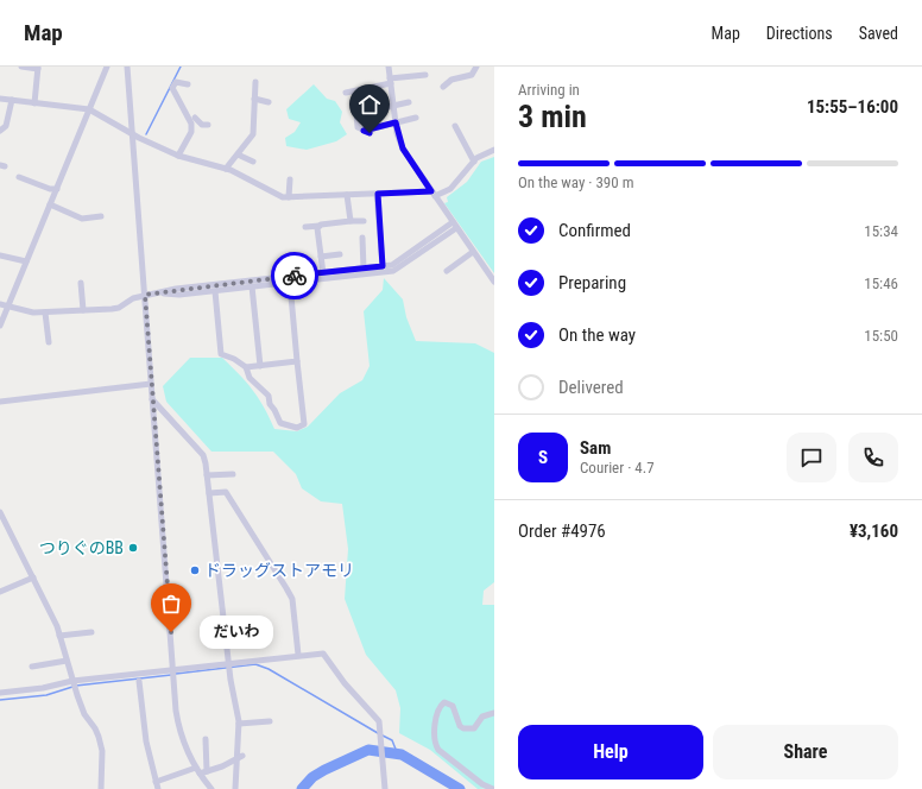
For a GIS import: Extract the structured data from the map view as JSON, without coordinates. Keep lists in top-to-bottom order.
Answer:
{
  "places": ["つりぐのBB", "ドラッグストアモリ", "だいわ"],
  "page": {
    "header": "Map",
    "nav": ["Map", "Directions", "Saved"],
    "heading": ["3 min", "Arriving in", "15:55–16:00"],
    "panel": [
      "Sam",
      "Courier · 4.7",
      "Order #4976",
      "¥3,160"
    ],
    "bar": "On the way · 390 m",
    "list": [
      ["Confirmed", "15:34"],
      ["Preparing", "15:46"],
      ["On the way", "15:50"],
      "Delivered"
    ],
    "round": "S",
    "bubble": "だいわ",
    "buttons": ["Help", "Share"]
  }
}
